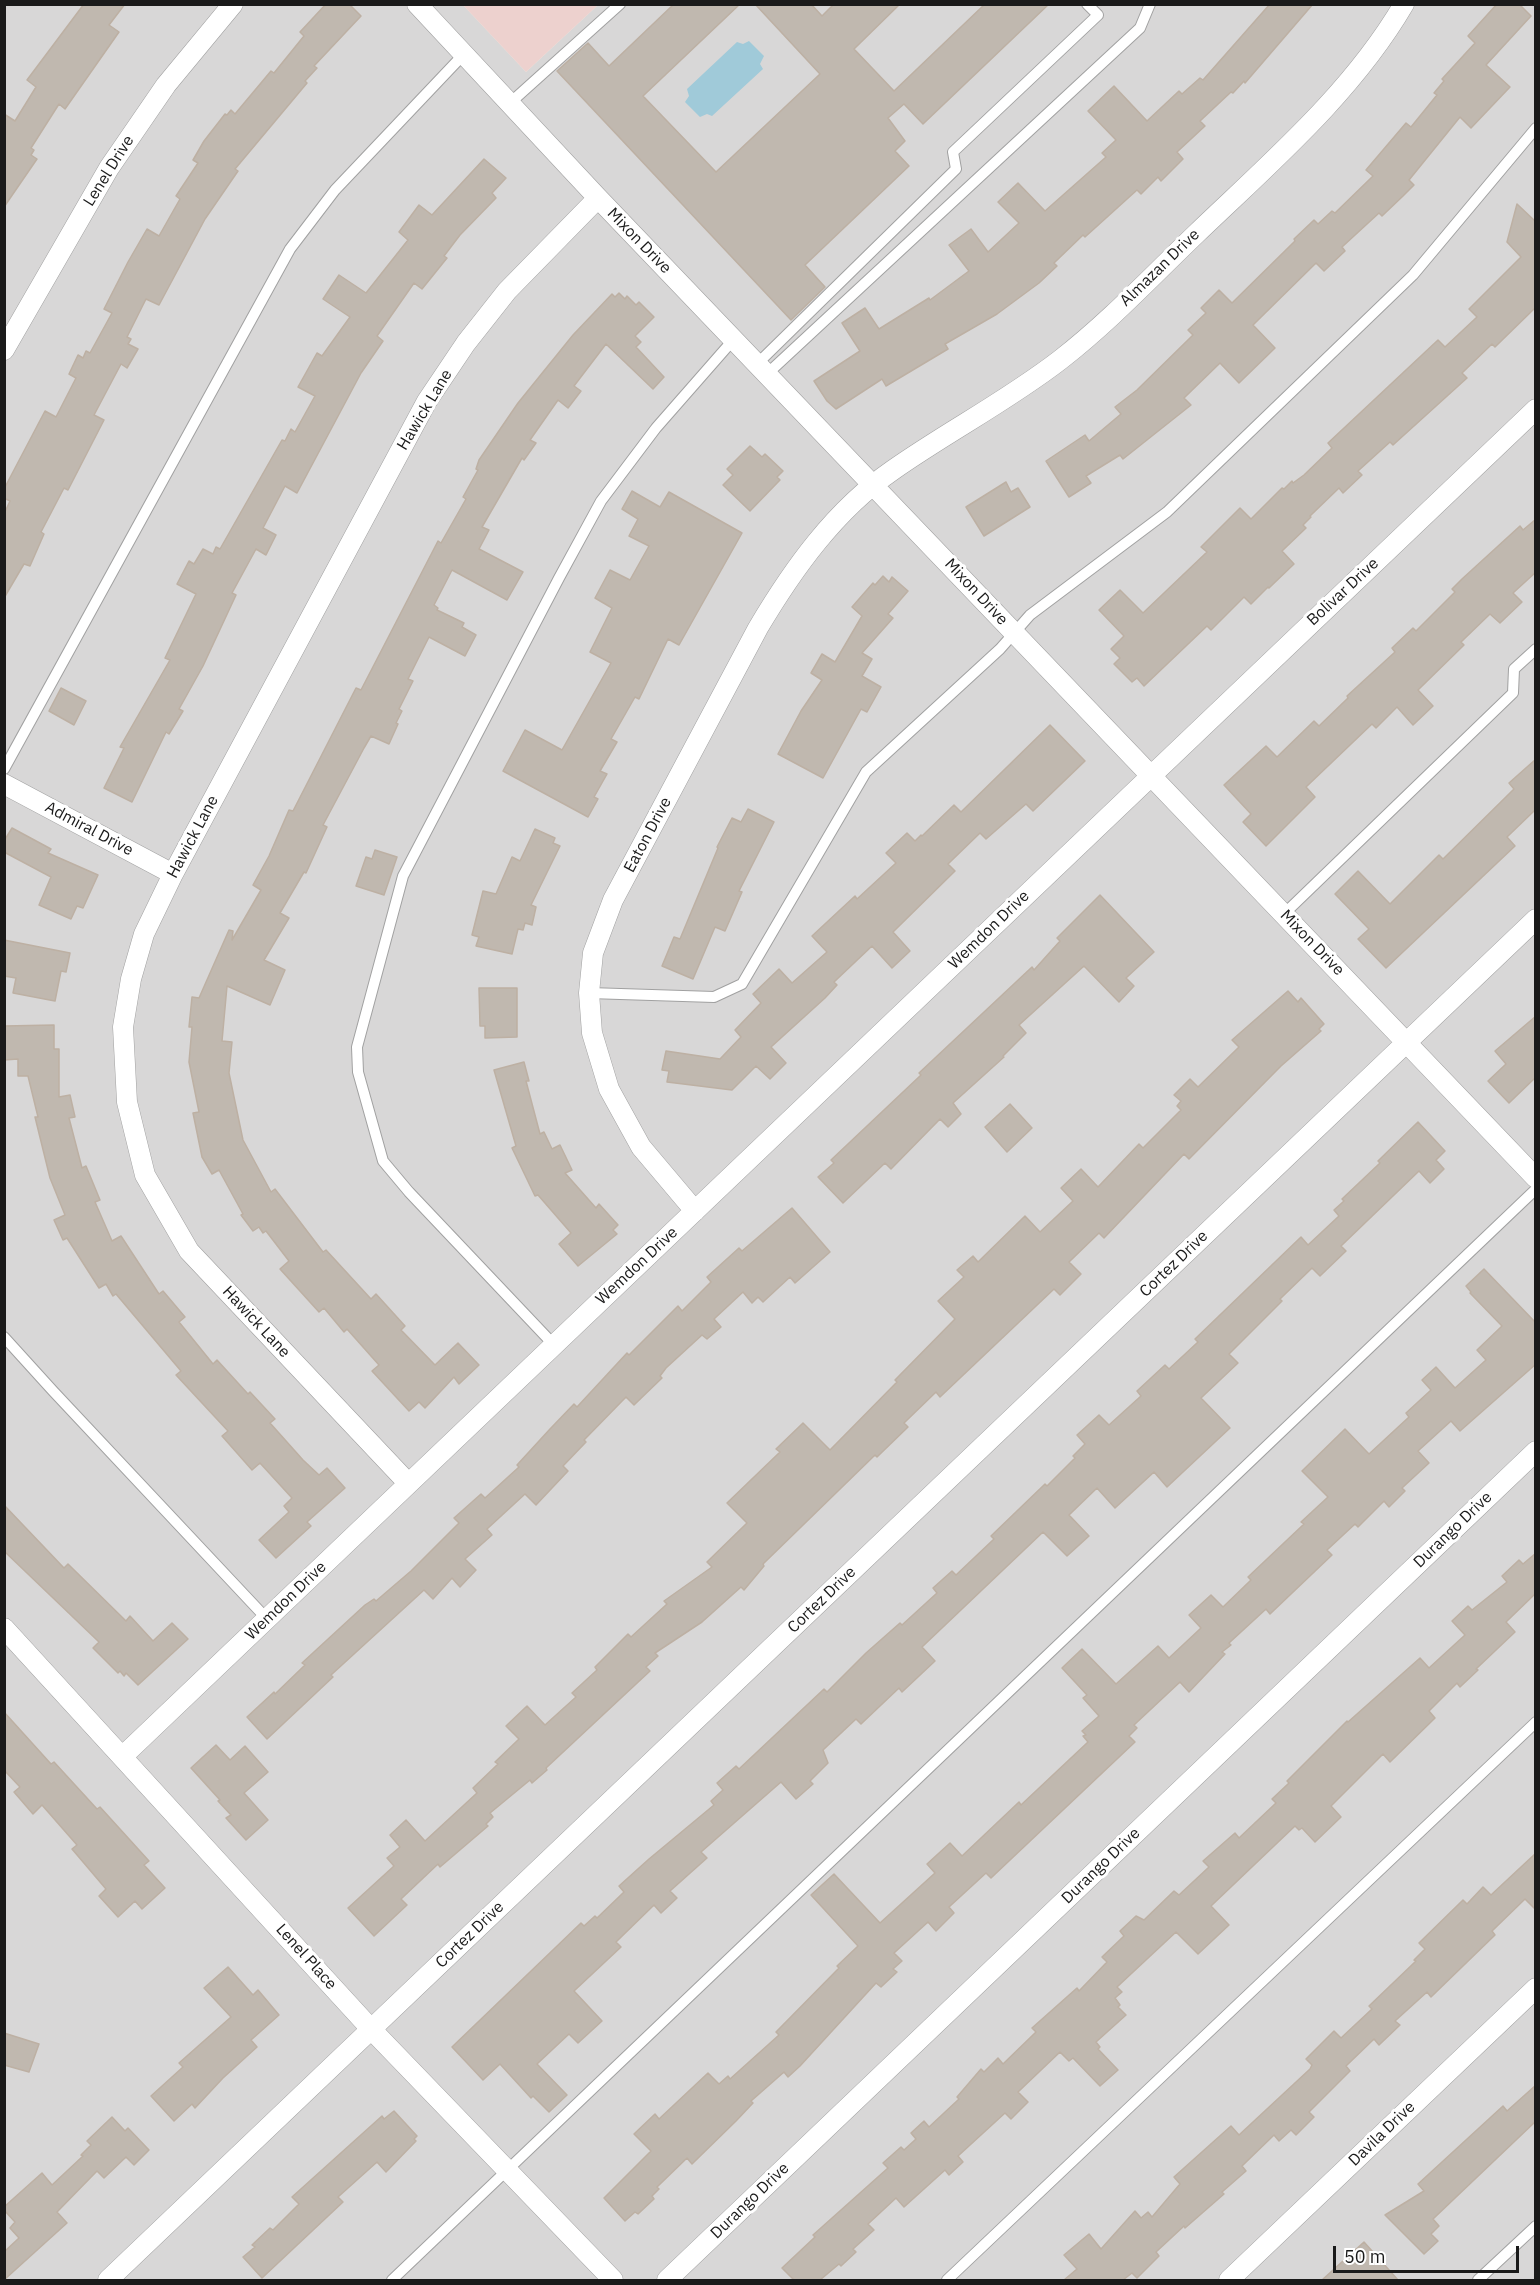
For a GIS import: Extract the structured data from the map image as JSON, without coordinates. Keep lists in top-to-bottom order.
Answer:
{
  "streets": {
    "street": [
      "Lenel Drive",
      "Mixon Drive",
      "Almazan Drive",
      "Hawick Lane",
      "Bolivar Drive",
      "Admiral Drive",
      "Eaton Drive",
      "Wemdon Drive",
      "Cortez Drive",
      "Durango Drive",
      "Lenel Place",
      "Davila Drive"
    ]
  },
  "crossings": [
    ["Mixon Drive", "Almazan Drive"],
    ["Mixon Drive", "Hawick Lane"],
    ["Mixon Drive", "Bolivar Drive"],
    ["Mixon Drive", "Eaton Drive"],
    ["Mixon Drive", "Wemdon Drive"],
    ["Mixon Drive", "Cortez Drive"],
    ["Almazan Drive", "Eaton Drive"],
    ["Hawick Lane", "Admiral Drive"],
    ["Hawick Lane", "Wemdon Drive"],
    ["Bolivar Drive", "Wemdon Drive"],
    ["Eaton Drive", "Wemdon Drive"],
    ["Wemdon Drive", "Lenel Place"],
    ["Cortez Drive", "Lenel Place"]
  ],
  "scale_bar": "50 m"
}
